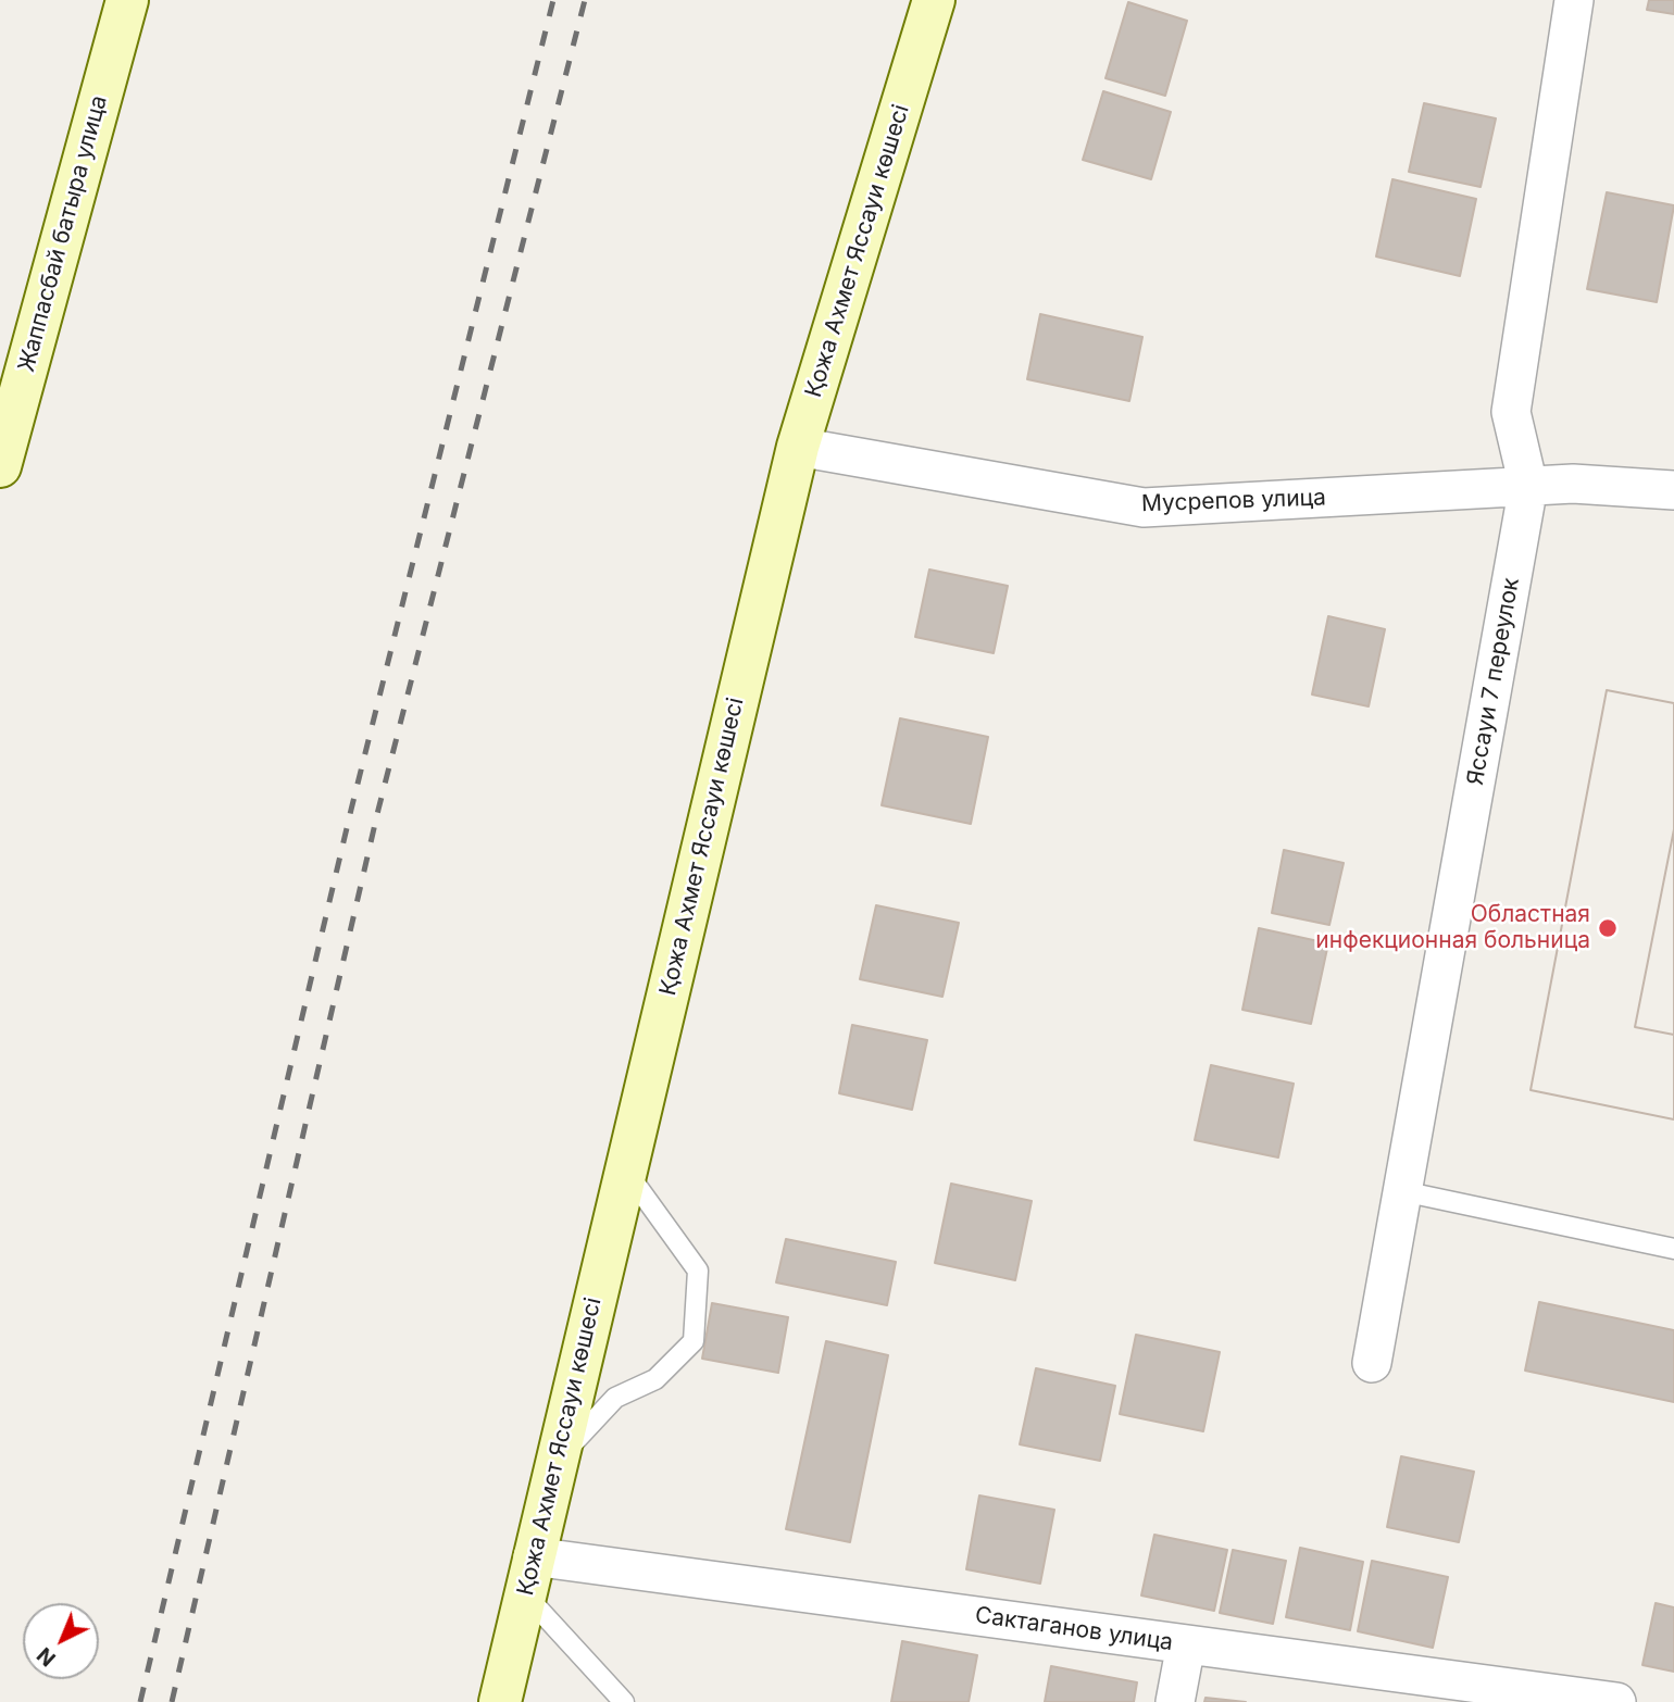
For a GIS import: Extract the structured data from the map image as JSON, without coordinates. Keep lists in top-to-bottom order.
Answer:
{
  "streets": {
    "street": [
      "Жаппасбай батыра улица",
      "Қожа Ахмет Яссауи көшесі",
      "Мусрепов улица",
      "Яссауи 7 переулок",
      "Сактаганов улица"
    ]
  },
  "crossings": [
    ["Қожа Ахмет Яссауи көшесі", "Мусрепов улица"],
    ["Қожа Ахмет Яссауи көшесі", "Сактаганов улица"],
    ["Мусрепов улица", "Яссауи 7 переулок"]
  ],
  "places": ["Областная инфекционная больница"],
  "north": "bottom left"
}
